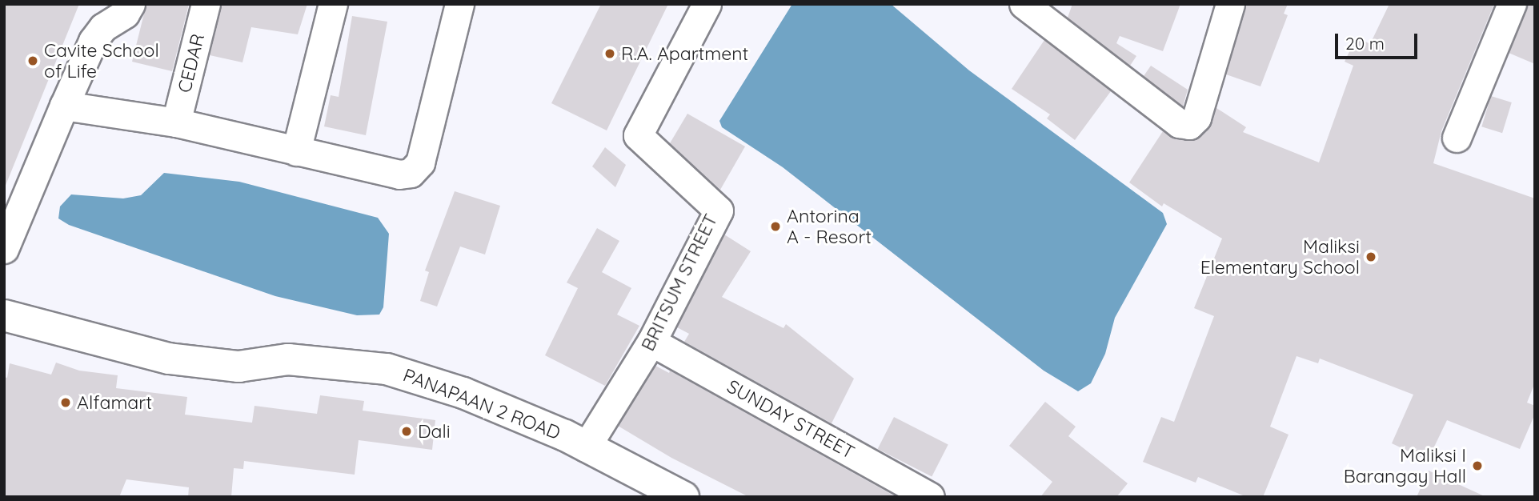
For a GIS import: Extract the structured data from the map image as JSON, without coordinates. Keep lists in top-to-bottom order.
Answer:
{
  "streets": {
    "street": [
      "CEDAR",
      "BRITSUM STREET",
      "PANAPAAN 2 ROAD",
      "SUNDAY STREET"
    ]
  },
  "crossings": [
    ["BRITSUM STREET", "PANAPAAN 2 ROAD"],
    ["BRITSUM STREET", "SUNDAY STREET"]
  ],
  "places": [
    "R.A. Apartment",
    "Cavite School of Life",
    "Antorina A - Resort",
    "Maliksi Elementary School",
    "Alfamart",
    "Dali",
    "Maliksi I Barangay Hall"
  ],
  "scale_bar": "20 m"
}
